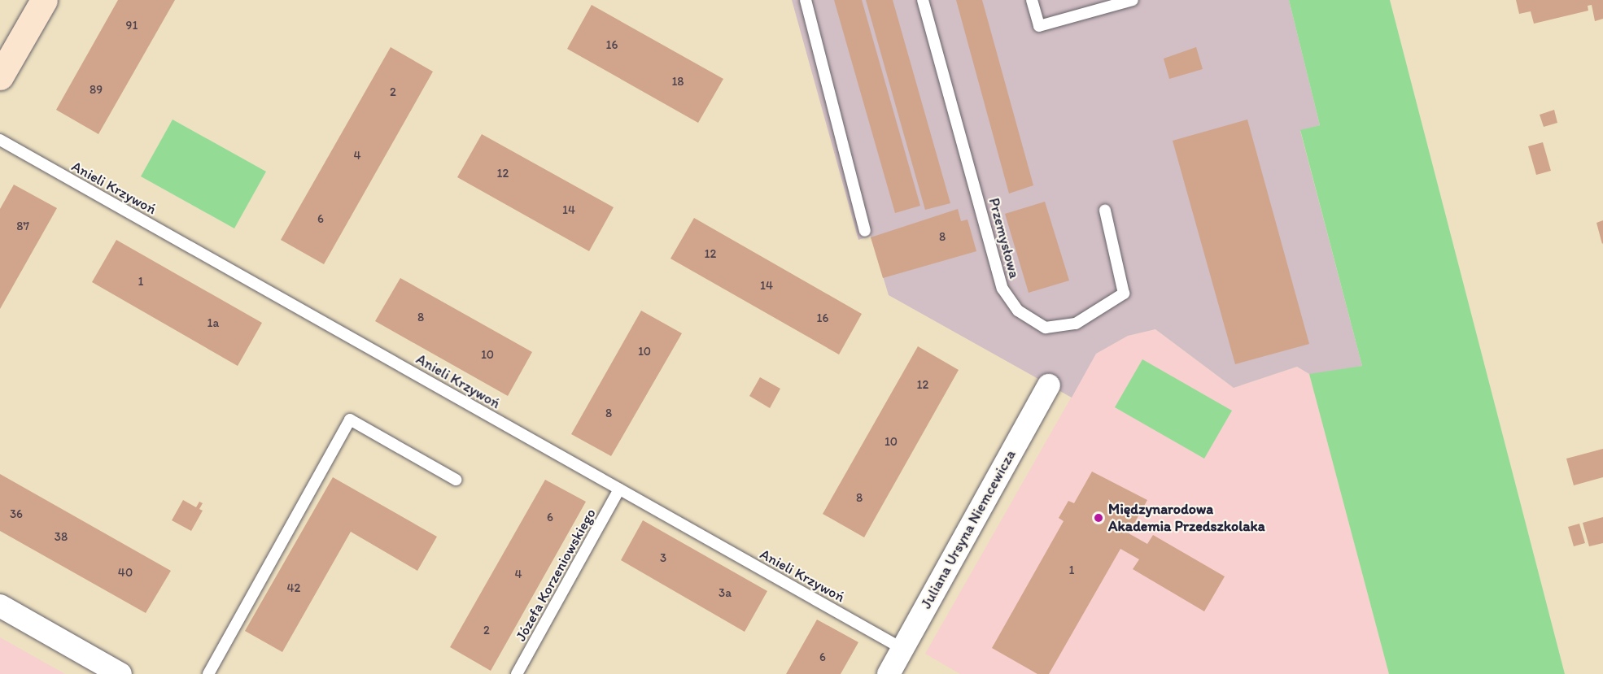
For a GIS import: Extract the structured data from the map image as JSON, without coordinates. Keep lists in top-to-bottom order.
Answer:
{
  "streets": {
    "street": ["Juliana Ursyna Niemcewicza"],
    "lane": ["Anieli Krzywoń", "Przemysłowa", "Józefa Korzeniowskiego"]
  },
  "crossings": [
    ["Anieli Krzywoń", "Juliana Ursyna Niemcewicza"],
    ["Anieli Krzywoń", "Józefa Korzeniowskiego"]
  ],
  "places": ["Międzynarodowa Akademia Przedszkolaka"],
  "house_numbers": [
    "91",
    "16",
    "18",
    "89",
    "2",
    "4",
    "12",
    "14",
    "6",
    "87",
    "8",
    "12",
    "1",
    "14",
    "8",
    "16",
    "1a",
    "10",
    "10",
    "12",
    "8",
    "10",
    "8",
    "36",
    "6",
    "38",
    "3",
    "1",
    "40",
    "4",
    "42",
    "3a",
    "2",
    "6"
  ]
}
